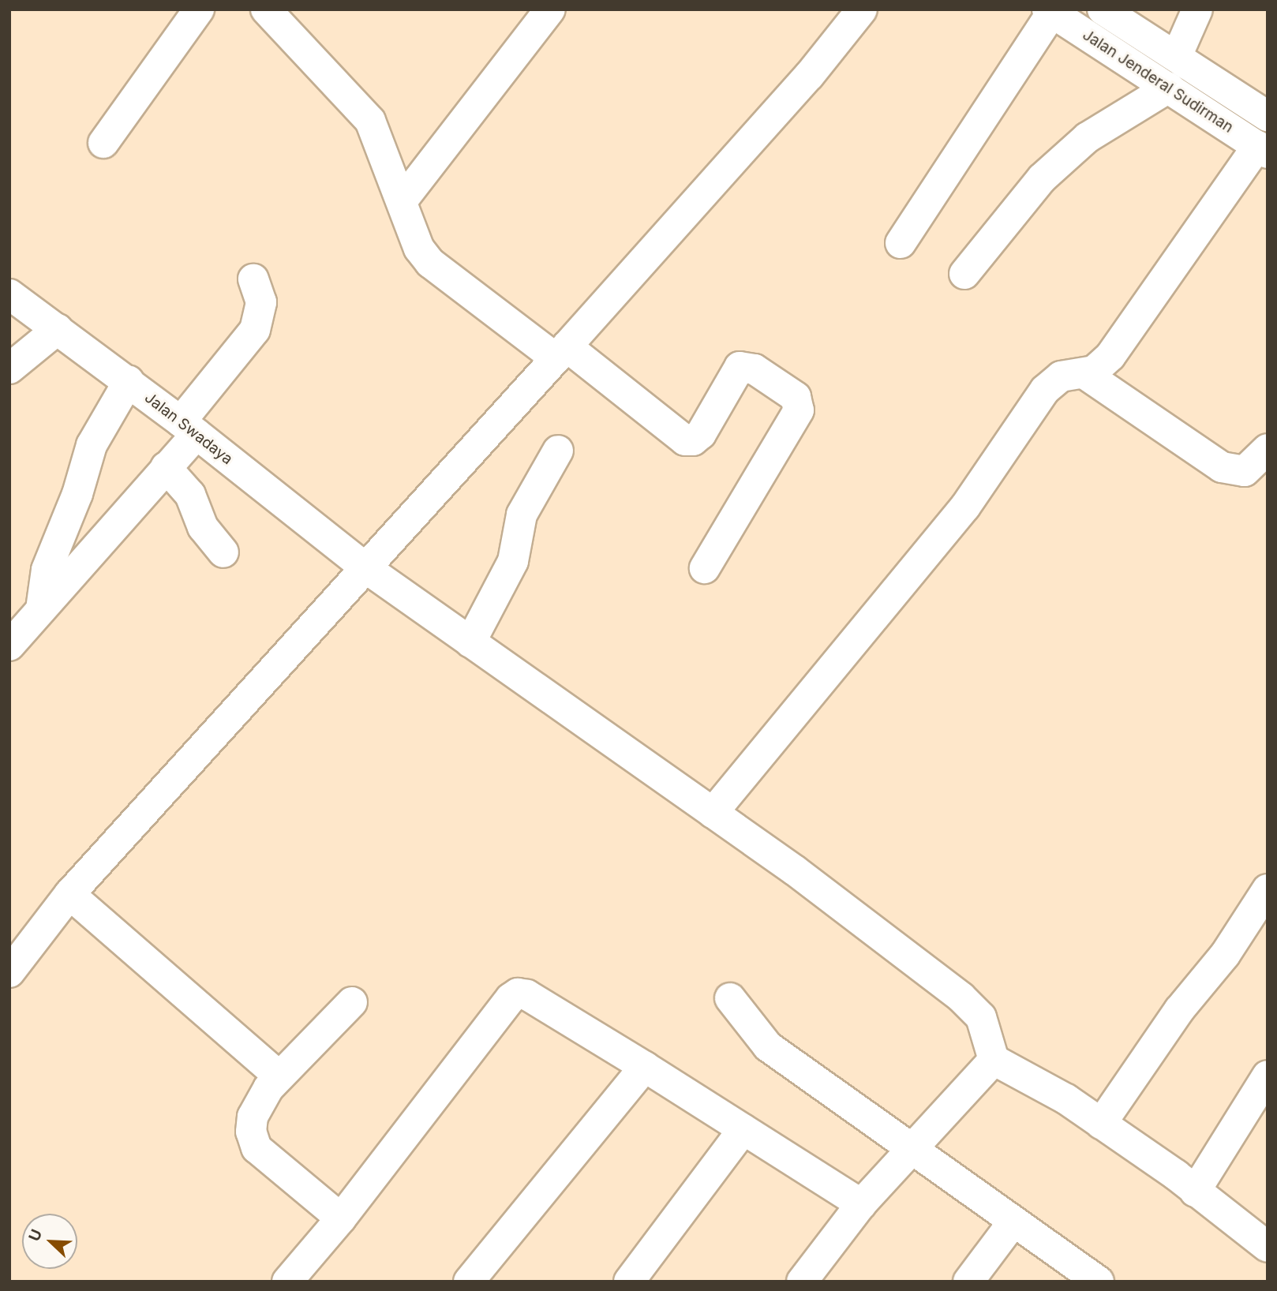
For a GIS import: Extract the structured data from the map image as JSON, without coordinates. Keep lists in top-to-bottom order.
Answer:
{
  "streets": {
    "main road": ["Jalan Jenderal Sudirman", "Jalan Swadaya"]
  },
  "north": "top left"
}
